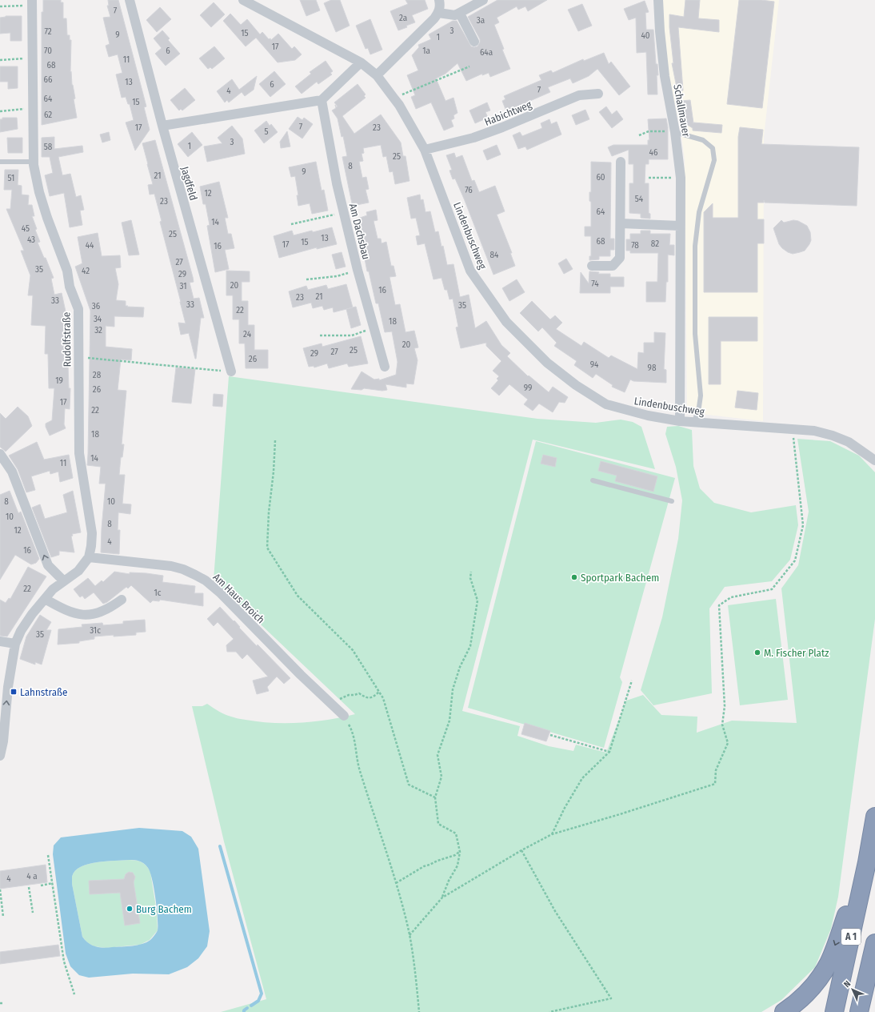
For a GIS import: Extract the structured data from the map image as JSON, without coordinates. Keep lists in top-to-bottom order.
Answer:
{
  "streets": {
    "highway": ["A 1"],
    "street": [
      "Schallmauer",
      "Habichtweg",
      "Jagdfeld",
      "Am Dachsbau",
      "Lindenbuschweg",
      "Rudolfstraße",
      "Am Haus Broich"
    ]
  },
  "crossings": [
    ["Schallmauer", "Lindenbuschweg"],
    ["Habichtweg", "Lindenbuschweg"],
    ["Rudolfstraße", "Am Haus Broich"]
  ],
  "places": {
    "other": ["Sportpark Bachem", "M. Fischer Platz", "Burg Bachem"],
    "transit": ["Lahnstraße"]
  },
  "house_numbers": [
    "7",
    "2a",
    "3a",
    "3",
    "72",
    "15",
    "9",
    "40",
    "1",
    "17",
    "70",
    "6",
    "1a",
    "64a",
    "11",
    "68",
    "66",
    "13",
    "6",
    "7",
    "4",
    "64",
    "15",
    "62",
    "7",
    "17",
    "23",
    "5",
    "3",
    "1",
    "58",
    "46",
    "25",
    "8",
    "9",
    "21",
    "60",
    "51",
    "76",
    "12",
    "54",
    "23",
    "64",
    "14",
    "45",
    "25",
    "13",
    "43",
    "68",
    "15",
    "82",
    "17",
    "44",
    "78",
    "16",
    "84",
    "27",
    "35",
    "42",
    "29",
    "74",
    "20",
    "31",
    "16",
    "21",
    "23",
    "33",
    "33",
    "35",
    "36",
    "22",
    "34",
    "18",
    "32",
    "24",
    "20",
    "25",
    "27",
    "29",
    "26",
    "94",
    "98",
    "28",
    "19",
    "99",
    "26",
    "17",
    "22",
    "18",
    "14",
    "11",
    "8",
    "10",
    "10",
    "8",
    "12",
    "4",
    "16",
    "22",
    "1c",
    "31c",
    "35",
    "4 a",
    "4"
  ],
  "north": "top left"
}
